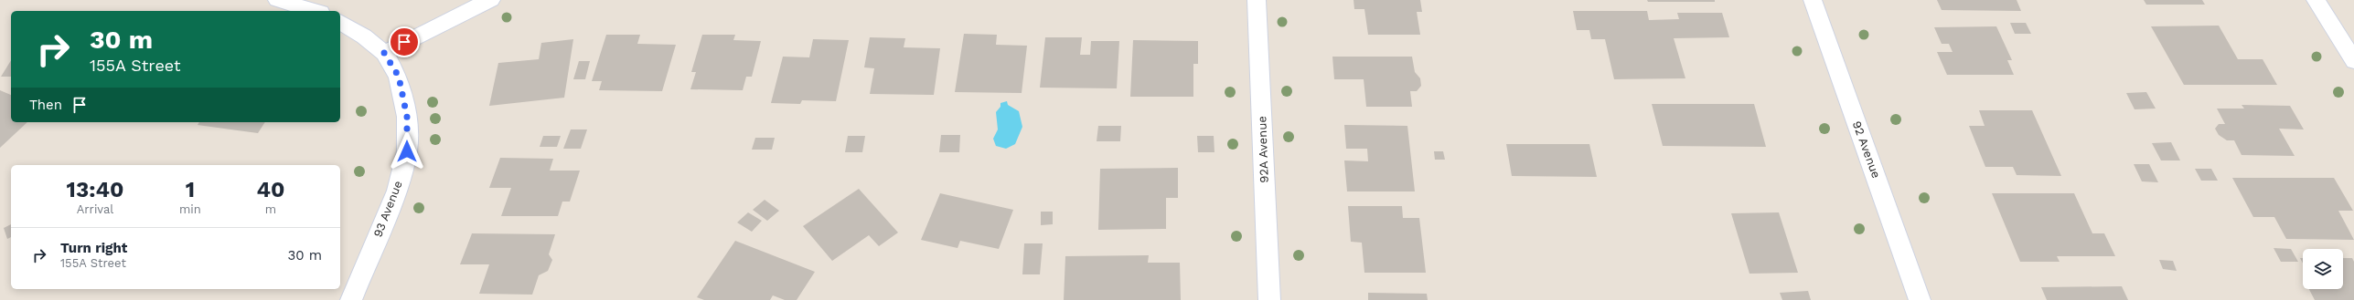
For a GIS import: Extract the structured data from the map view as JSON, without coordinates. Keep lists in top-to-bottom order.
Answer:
{
  "streets": {
    "street": ["92A Avenue", "92 Avenue", "93 Avenue"]
  },
  "page": {
    "turn": ["30 m", "155A Street"],
    "then": "Then",
    "eta": [
      "13:40",
      "Arrival",
      "1",
      "min",
      "40",
      "m"
    ],
    "list": [
      {
        "name": "Turn right",
        "note": "155A Street",
        "value": "30 m"
      }
    ]
  }
}
